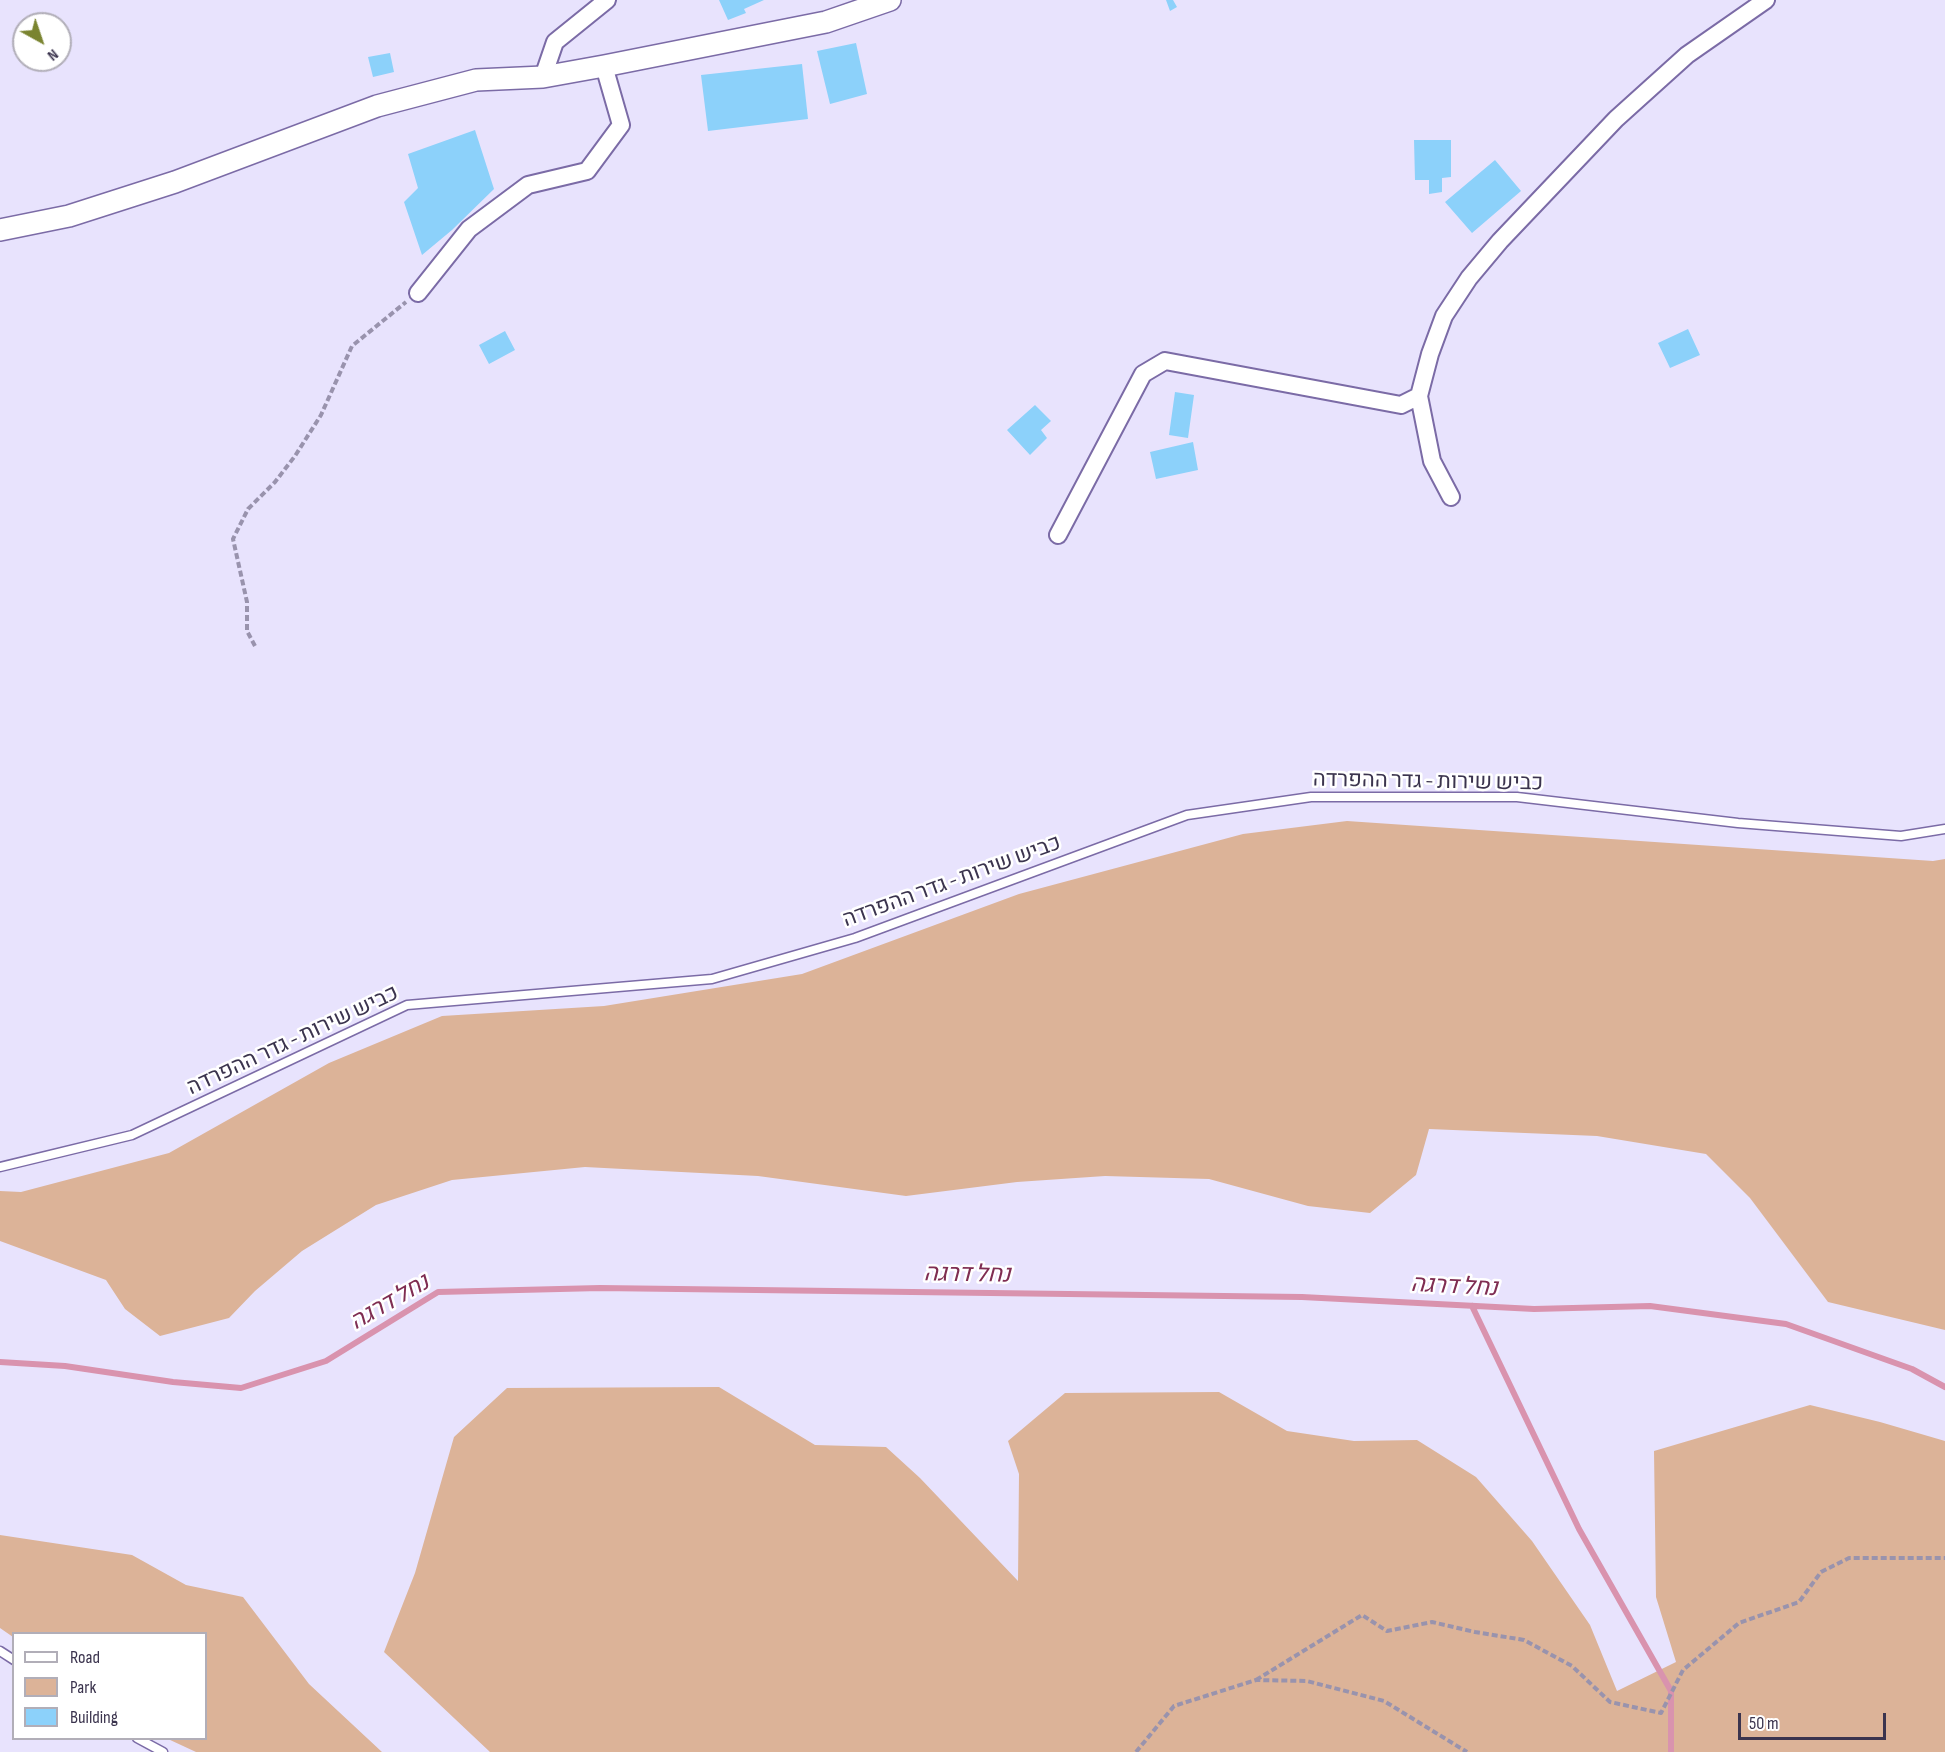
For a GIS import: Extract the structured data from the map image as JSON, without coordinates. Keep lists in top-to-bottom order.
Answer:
{
  "streets": {
    "lane": ["כביש שירות - גדר ההפרדה"]
  },
  "water": ["נחל דרגה"],
  "legend": ["Road", "Park", "Building"],
  "scale_bar": "50 m",
  "north": "bottom right"
}
